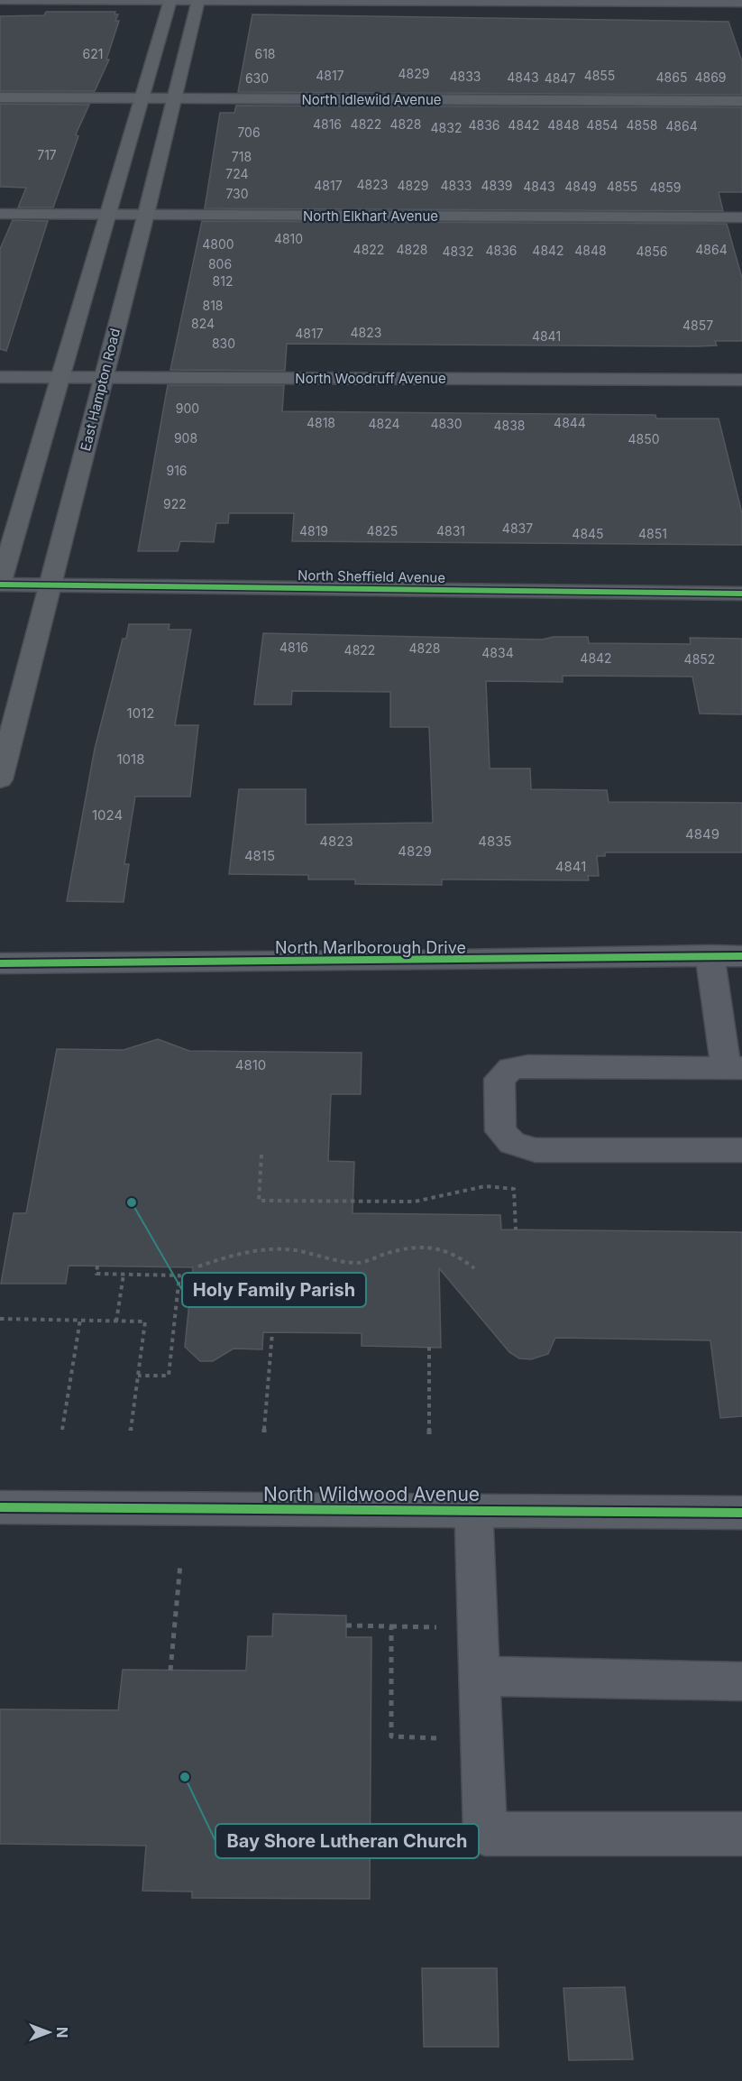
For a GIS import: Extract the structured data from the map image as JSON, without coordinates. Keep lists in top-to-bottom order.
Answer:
{
  "streets": {
    "main road": ["East Hampton Road"],
    "street": [
      "North Idlewild Avenue",
      "North Elkhart Avenue",
      "North Woodruff Avenue",
      "North Sheffield Avenue",
      "North Marlborough Drive",
      "North Wildwood Avenue"
    ]
  },
  "crossings": [
    ["North Idlewild Avenue", "East Hampton Road"],
    ["North Elkhart Avenue", "East Hampton Road"],
    ["North Woodruff Avenue", "East Hampton Road"],
    ["East Hampton Road", "North Sheffield Avenue"]
  ],
  "places": ["Holy Family Parish", "Bay Shore Lutheran Church"],
  "house_numbers": [
    "621",
    "618",
    "4829",
    "4817",
    "4855",
    "4833",
    "4843",
    "4865",
    "4869",
    "630",
    "4847",
    "4816",
    "4822",
    "4828",
    "4836",
    "4842",
    "4848",
    "4854",
    "4858",
    "4864",
    "4832",
    "706",
    "717",
    "718",
    "724",
    "4823",
    "4817",
    "4829",
    "4833",
    "4839",
    "4843",
    "4849",
    "4855",
    "4859",
    "730",
    "4810",
    "4800",
    "4822",
    "4828",
    "4864",
    "4836",
    "4842",
    "4848",
    "4832",
    "4856",
    "806",
    "812",
    "818",
    "824",
    "4857",
    "4823",
    "4817",
    "4841",
    "830",
    "900",
    "4818",
    "4844",
    "4824",
    "4830",
    "4838",
    "908",
    "4850",
    "916",
    "922",
    "4837",
    "4819",
    "4825",
    "4831",
    "4845",
    "4851",
    "4816",
    "4828",
    "4822",
    "4834",
    "4842",
    "4852",
    "1012",
    "1018",
    "1024",
    "4849",
    "4823",
    "4835",
    "4829",
    "4815",
    "4841",
    "4810"
  ],
  "north": "right"
}
